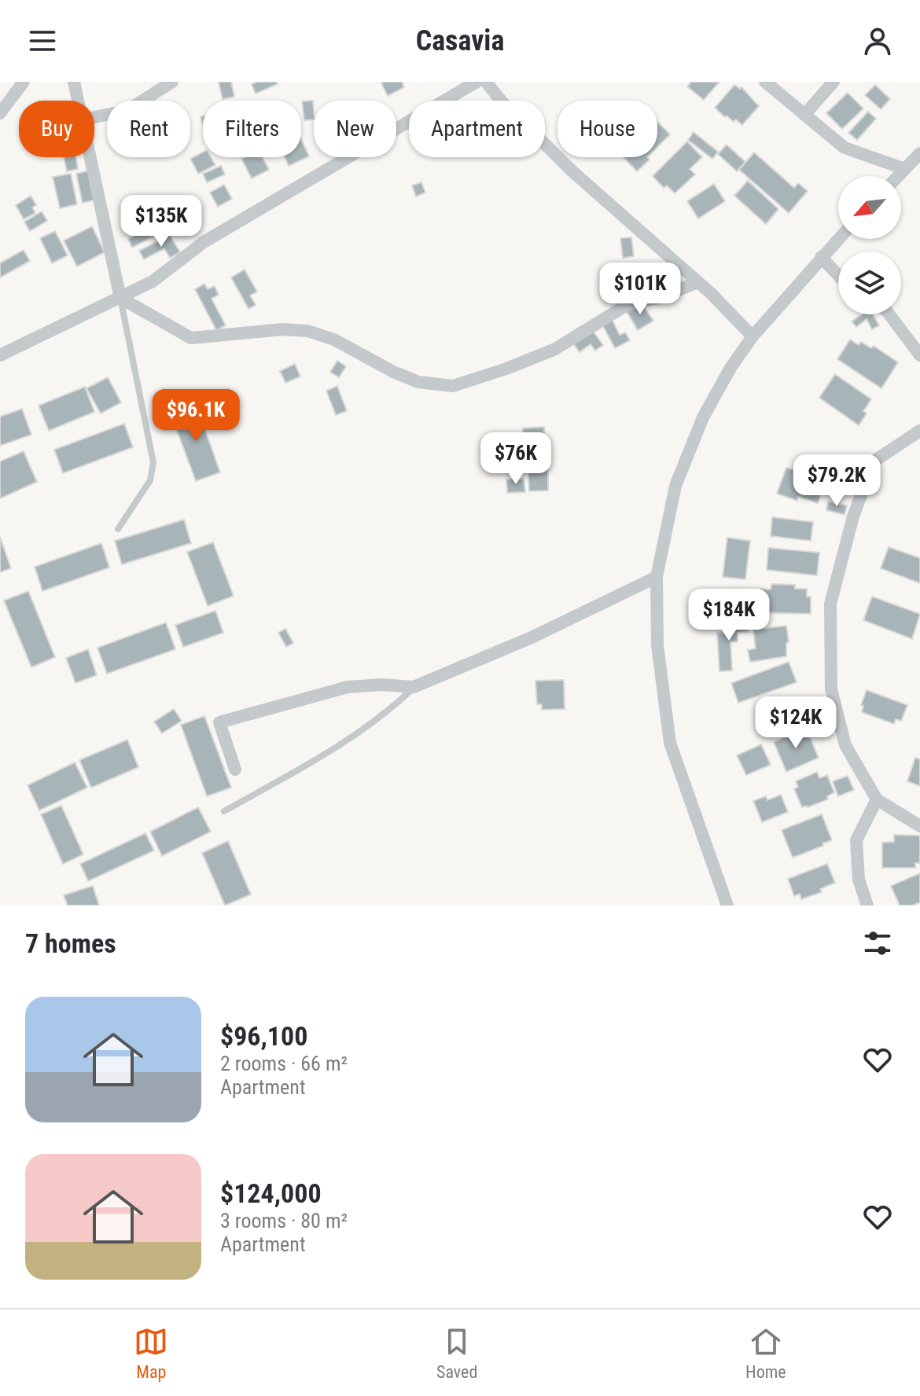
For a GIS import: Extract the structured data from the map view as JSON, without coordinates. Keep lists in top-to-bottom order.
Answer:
{
  "north": "bottom left",
  "page": {
    "header": "Casavia",
    "chip": [
      "Buy",
      "Rent",
      "Filters",
      "New",
      "Apartment",
      "House"
    ],
    "price": [
      "$135K",
      "$101K",
      "$96.1K",
      "$76K",
      "$79.2K",
      "$184K",
      "$124K"
    ],
    "heading": "7 homes",
    "list": [
      {
        "name": "$96,100",
        "note": "2 rooms · 66 m² · Apartment"
      },
      {
        "name": "$124,000",
        "note": "3 rooms · 80 m² · Apartment"
      }
    ],
    "tabs": ["Map", "Saved", "Home"]
  }
}
